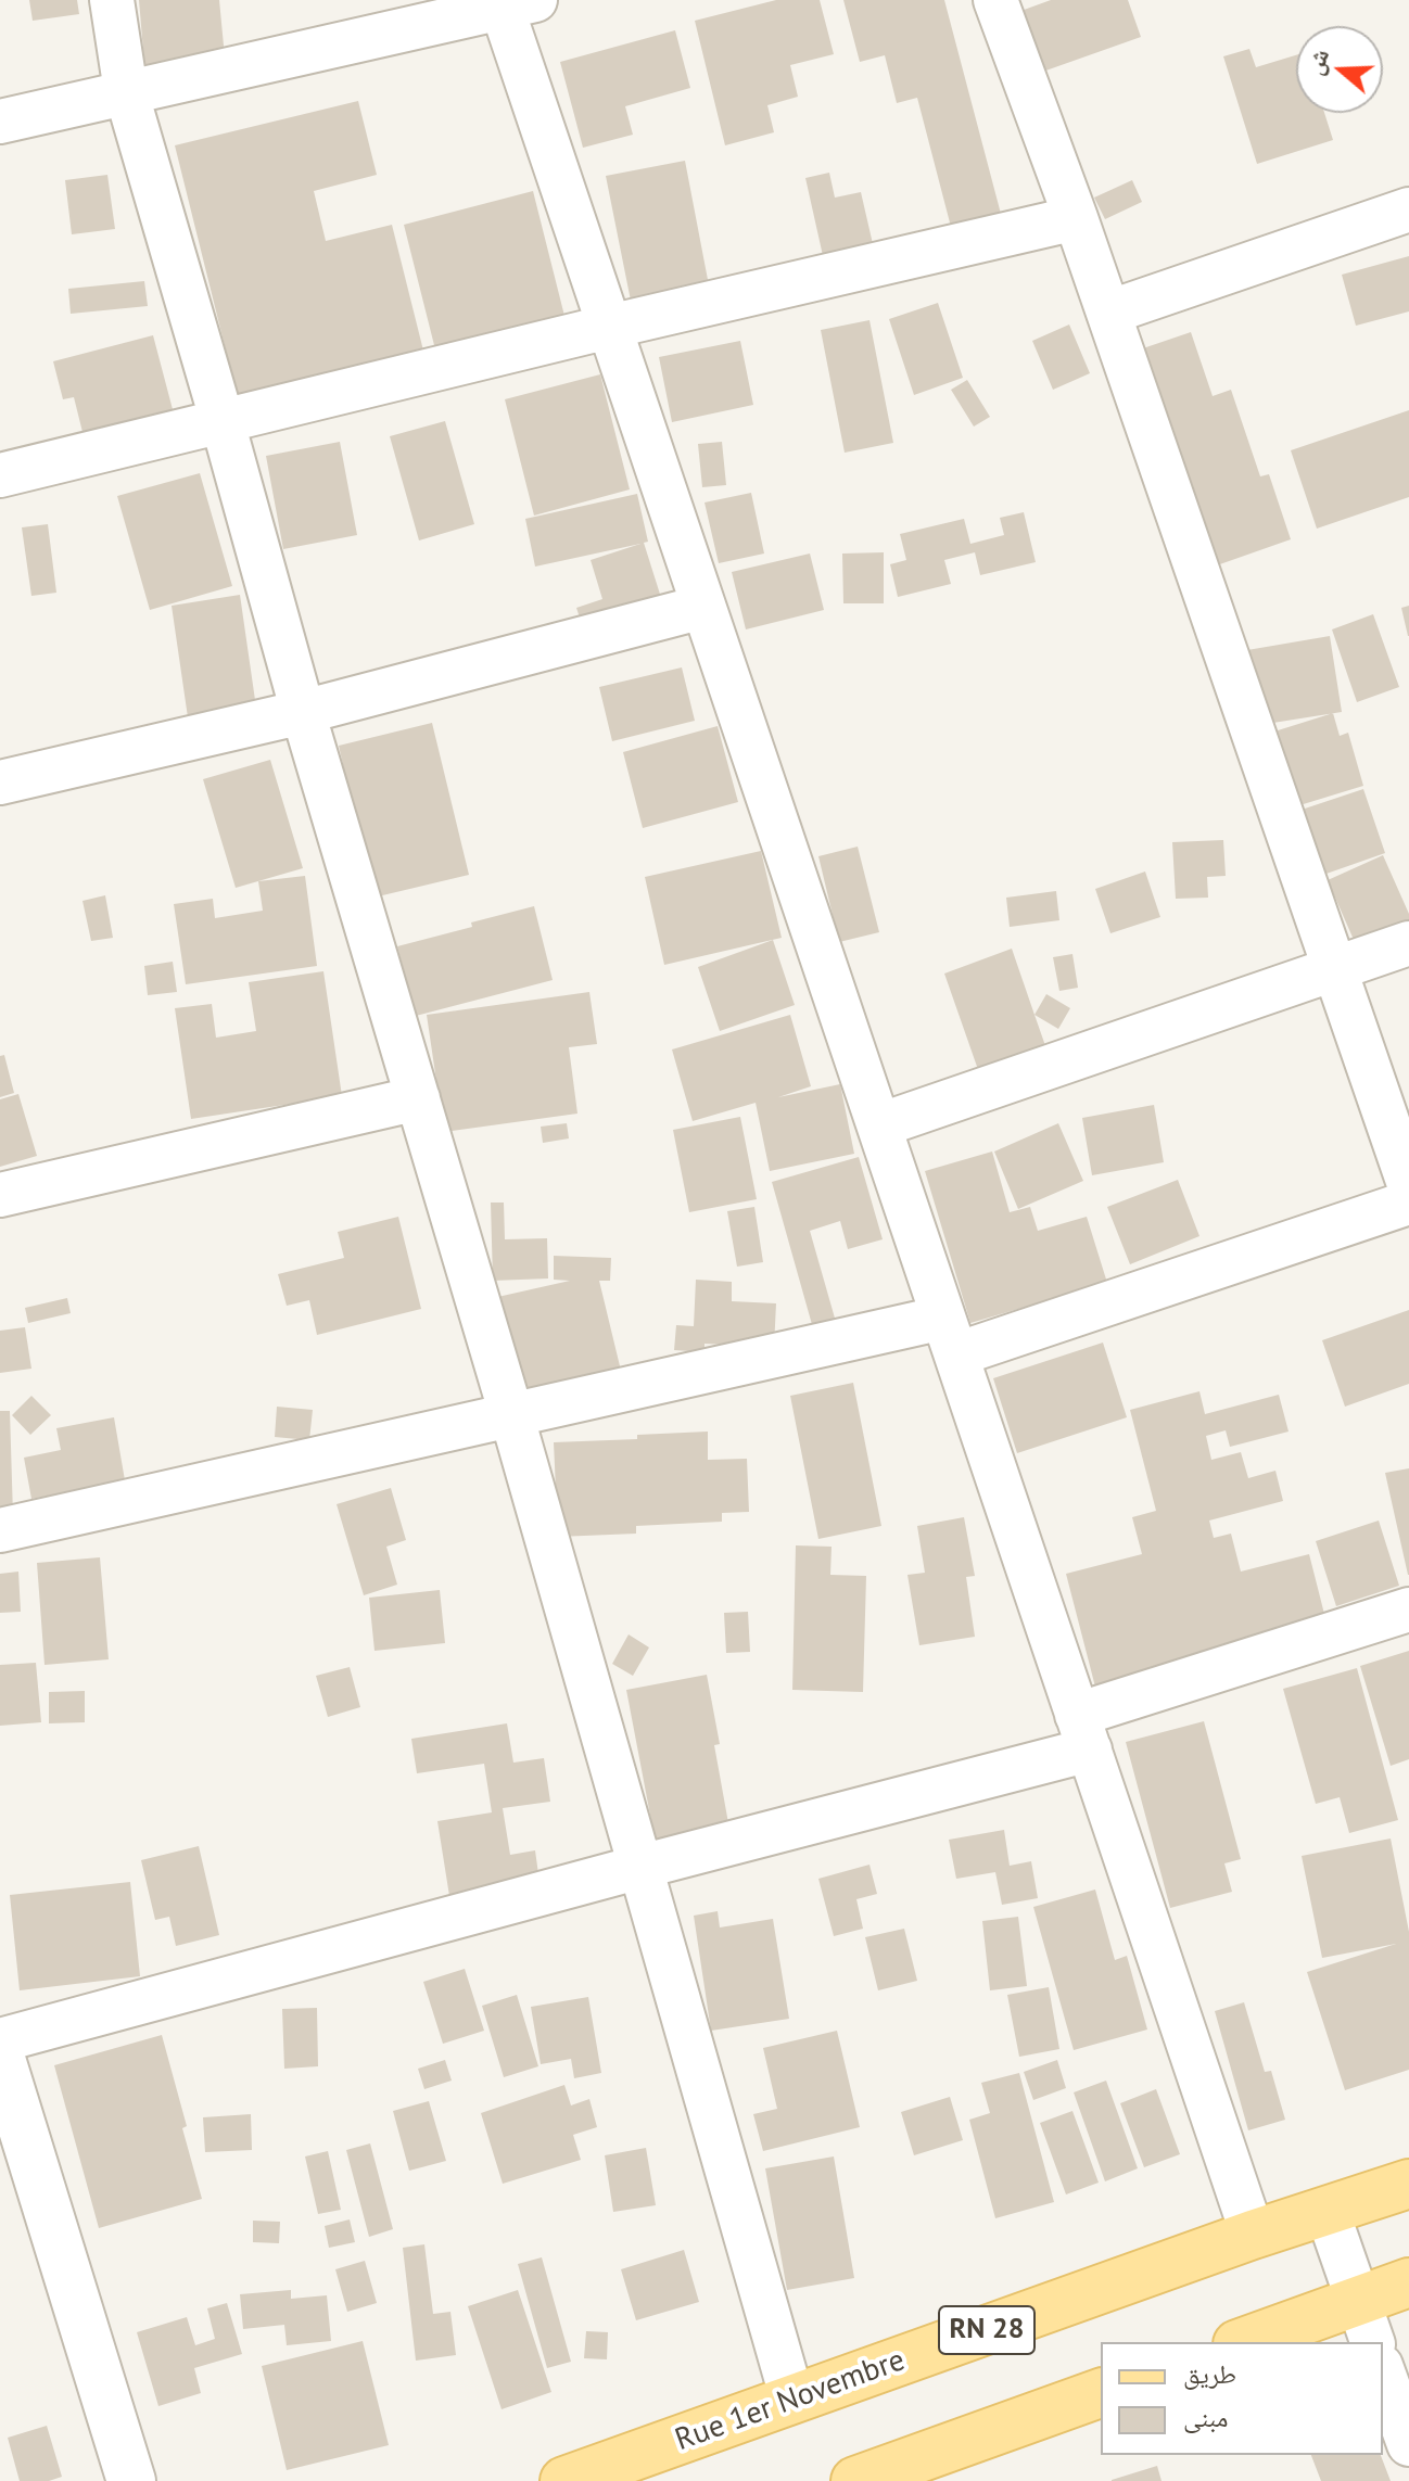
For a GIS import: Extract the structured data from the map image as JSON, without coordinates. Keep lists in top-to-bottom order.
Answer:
{
  "streets": {
    "main road": ["RN 28", "Rue 1er Novembre"]
  },
  "legend": ["طريق", "مبنى"],
  "north": "left"
}
